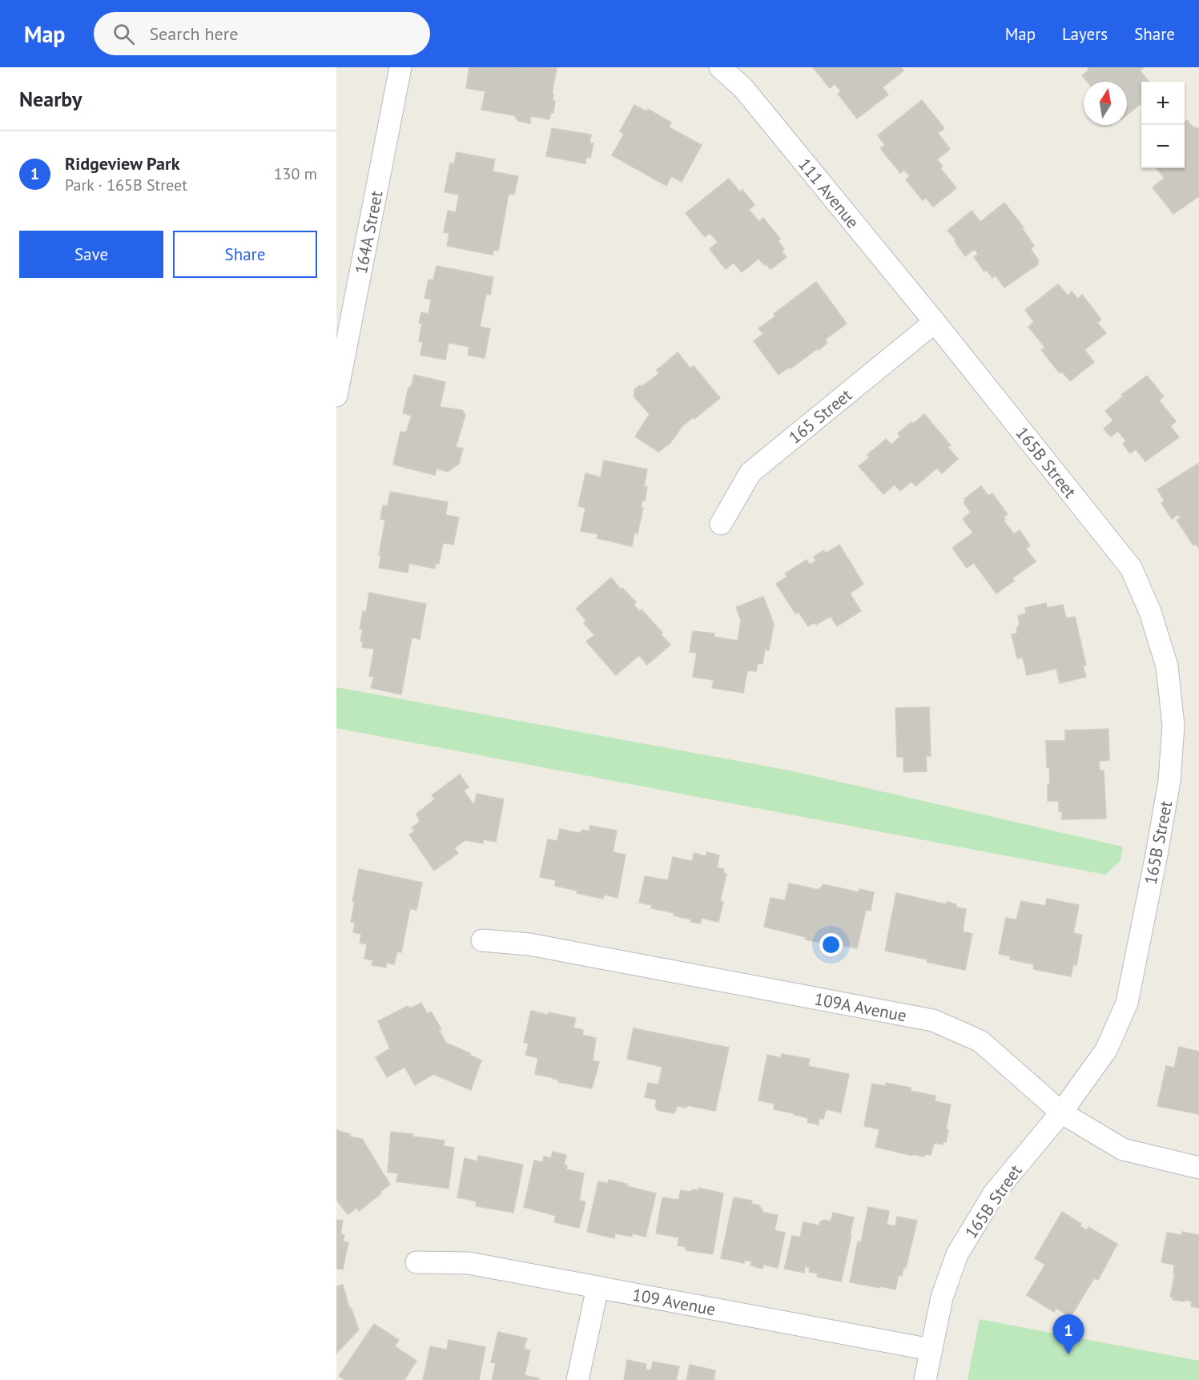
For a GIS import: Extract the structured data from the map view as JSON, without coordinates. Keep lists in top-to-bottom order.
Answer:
{
  "streets": {
    "street": [
      "111 Avenue",
      "164A Street",
      "165 Street",
      "165B Street",
      "109A Avenue",
      "109 Avenue"
    ]
  },
  "crossings": [
    ["111 Avenue", "165 Street"],
    ["111 Avenue", "165B Street"],
    ["165 Street", "165B Street"],
    ["165B Street", "109A Avenue"],
    ["165B Street", "109 Avenue"]
  ],
  "north": "top",
  "page": {
    "header": "Map",
    "search": "Search here",
    "nav": ["Map", "Layers", "Share"],
    "heading": "Nearby",
    "map_buttons": ["+", "−"],
    "list": [
      {
        "mark": "1",
        "name": "Ridgeview Park",
        "note": "Park · 165B Street",
        "value": "130 m"
      }
    ],
    "buttons": ["Save", "Share"],
    "pins": "1"
  }
}
